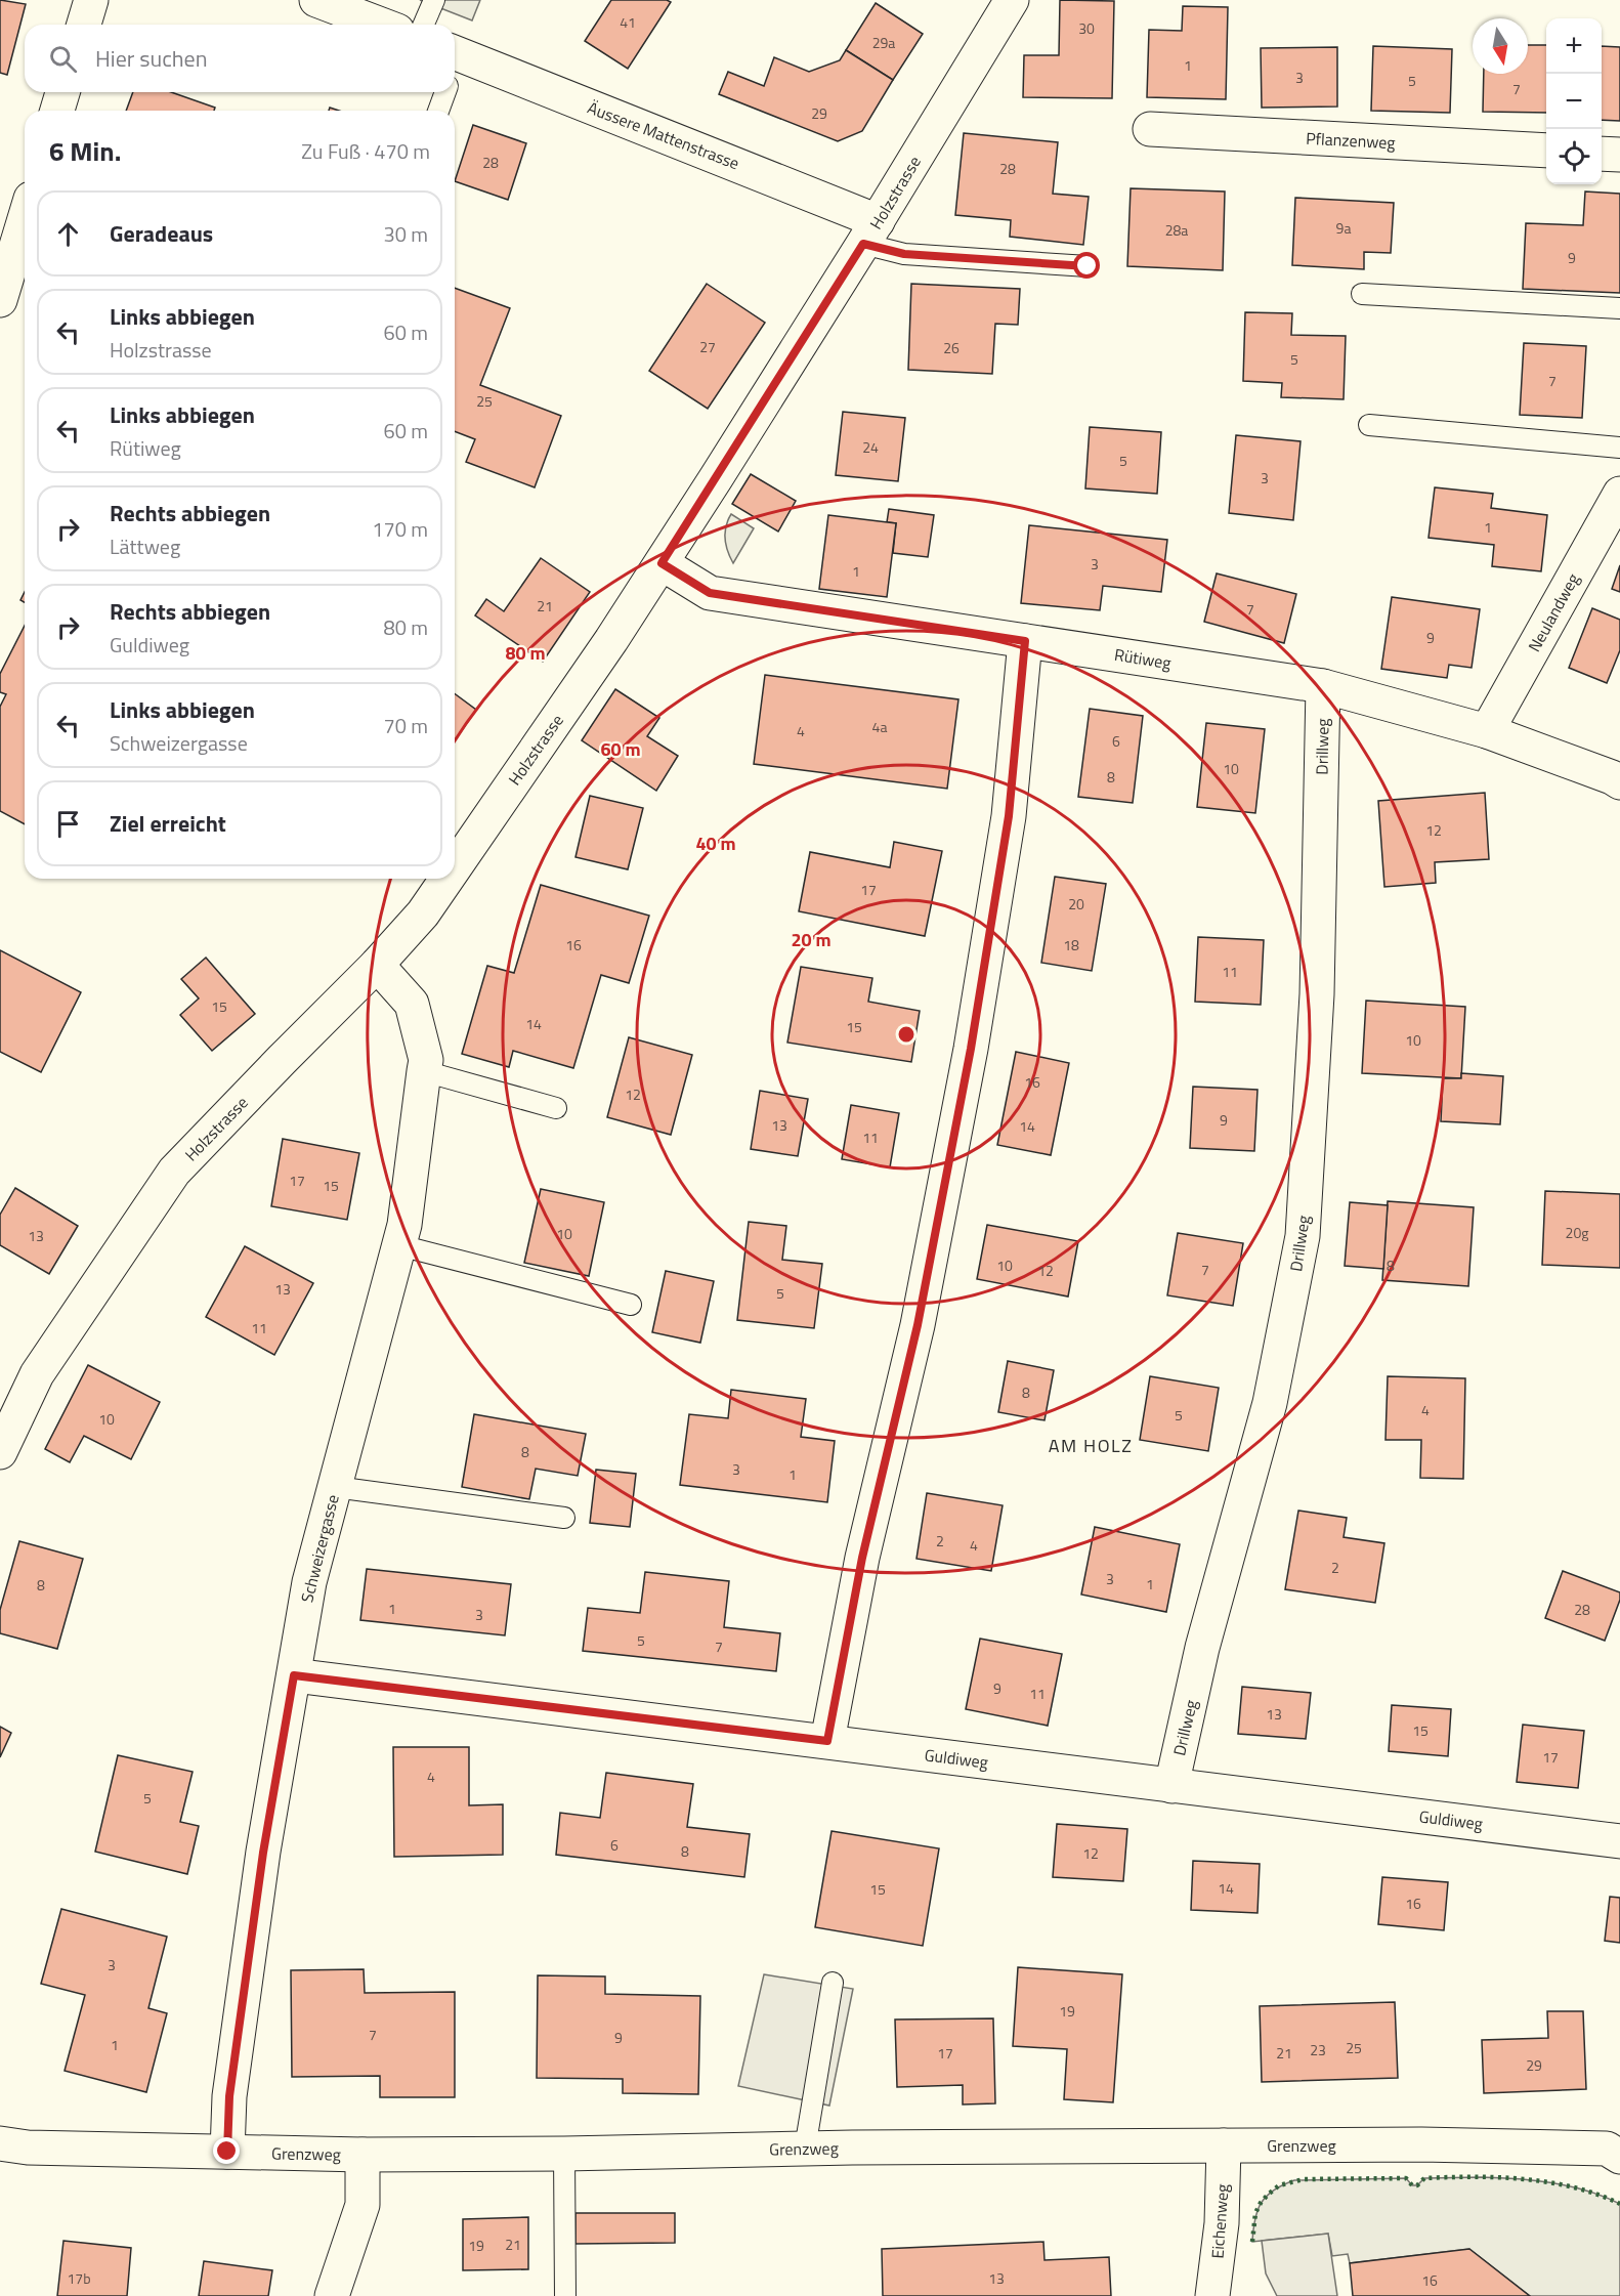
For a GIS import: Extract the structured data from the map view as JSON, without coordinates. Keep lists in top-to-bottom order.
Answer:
{
  "streets": {
    "street": [
      "Äussere Mattenstrasse",
      "Pflanzenweg",
      "Holzstrasse",
      "Neulandweg",
      "Rütiweg",
      "Drillweg",
      "Schweizergasse",
      "Guldiweg",
      "Grenzweg",
      "Eichenweg"
    ]
  },
  "crossings": [
    ["Äussere Mattenstrasse", "Holzstrasse"],
    ["Holzstrasse", "Rütiweg"],
    ["Holzstrasse", "Schweizergasse"],
    ["Neulandweg", "Rütiweg"],
    ["Rütiweg", "Drillweg"],
    ["Drillweg", "Guldiweg"],
    ["Schweizergasse", "Guldiweg"],
    ["Schweizergasse", "Grenzweg"],
    ["Grenzweg", "Eichenweg"]
  ],
  "districts": ["AM HOLZ"],
  "house_numbers": [
    "41",
    "30",
    "29a",
    "1",
    "3",
    "5",
    "7",
    "29",
    "28",
    "28",
    "9a",
    "28a",
    "9",
    "27",
    "26",
    "5",
    "7",
    "25",
    "24",
    "5",
    "3",
    "1",
    "3",
    "1",
    "21",
    "7",
    "9",
    "4a",
    "4",
    "6",
    "10",
    "8",
    "12",
    "17",
    "20",
    "16",
    "18",
    "11",
    "15",
    "14",
    "15",
    "10",
    "16",
    "12",
    "9",
    "13",
    "14",
    "11",
    "17",
    "15",
    "20g",
    "10",
    "13",
    "10",
    "8",
    "7",
    "12",
    "13",
    "5",
    "11",
    "8",
    "4",
    "5",
    "10",
    "8",
    "3",
    "1",
    "2",
    "4",
    "2",
    "3",
    "1",
    "8",
    "1",
    "28",
    "3",
    "5",
    "7",
    "9",
    "11",
    "13",
    "15",
    "17",
    "4",
    "5",
    "6",
    "8",
    "12",
    "14",
    "15",
    "16",
    "3",
    "19",
    "7",
    "9",
    "1",
    "25",
    "23",
    "17",
    "21",
    "29",
    "21",
    "19",
    "17b",
    "13",
    "16"
  ],
  "north": "bottom",
  "page": {
    "map_buttons": ["+", "−"],
    "search": "Hier suchen",
    "heading": ["6 Min.", "Zu Fuß · 470 m"],
    "list": [
      ["Geradeaus", "30 m"],
      ["Links abbiegen", "Holzstrasse", "60 m"],
      ["Links abbiegen", "Rütiweg", "60 m"],
      ["Rechts abbiegen", "Lättweg", "170 m"],
      ["Rechts abbiegen", "Guldiweg", "80 m"],
      ["Links abbiegen", "Schweizergasse", "70 m"],
      "Ziel erreicht"
    ]
  },
  "rings": [
    "80 m",
    "60 m",
    "40 m",
    "20 m"
  ]
}
